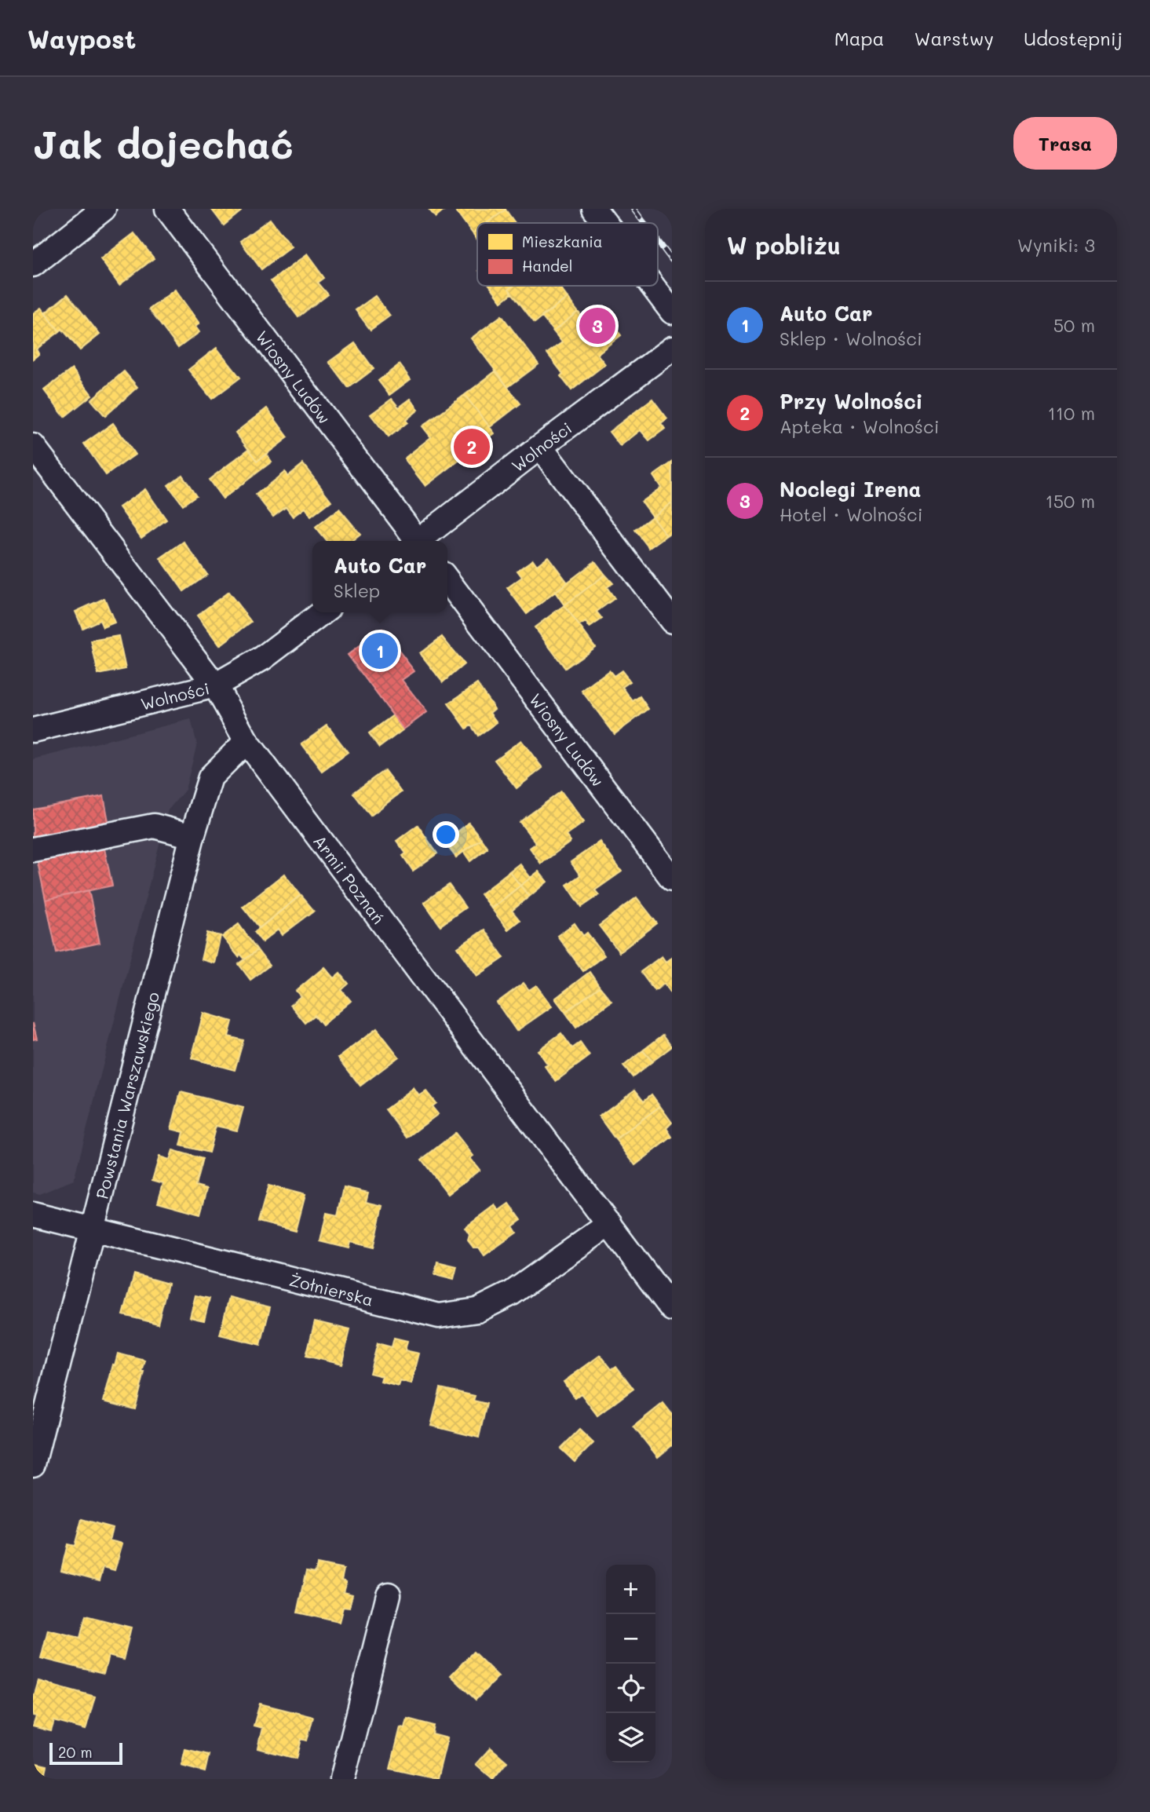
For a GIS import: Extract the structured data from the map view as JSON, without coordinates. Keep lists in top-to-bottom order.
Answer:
{
  "streets": {
    "street": [
      "Wiosny Ludów",
      "Wolności",
      "Armii Poznań",
      "Powstania Warszawskiego",
      "Żołnierska"
    ]
  },
  "crossings": [
    ["Wolności", "Armii Poznań"],
    ["Armii Poznań", "Powstania Warszawskiego"],
    ["Armii Poznań", "Żołnierska"],
    ["Powstania Warszawskiego", "Żołnierska"]
  ],
  "legend": ["Mieszkania", "Handel"],
  "scale_bar": "20 m",
  "page": {
    "header": "Waypost",
    "nav": ["Mapa", "Warstwy", "Udostępnij"],
    "buttons": "Trasa",
    "title": "Jak dojechać",
    "heading": ["W pobliżu", "Wyniki: 3"],
    "list": [
      {
        "mark": "1",
        "name": "Auto Car",
        "note": "Sklep · Wolności",
        "value": "50 m"
      },
      {
        "mark": "2",
        "name": "Przy Wolności",
        "note": "Apteka · Wolności",
        "value": "110 m"
      },
      {
        "mark": "3",
        "name": "Noclegi Irena",
        "note": "Hotel · Wolności",
        "value": "150 m"
      }
    ],
    "pins": ["3", "2", "1"],
    "popup": ["Auto Car", "Sklep"],
    "map_buttons": ["+", "−"],
    "scale": "20 m"
  }
}
